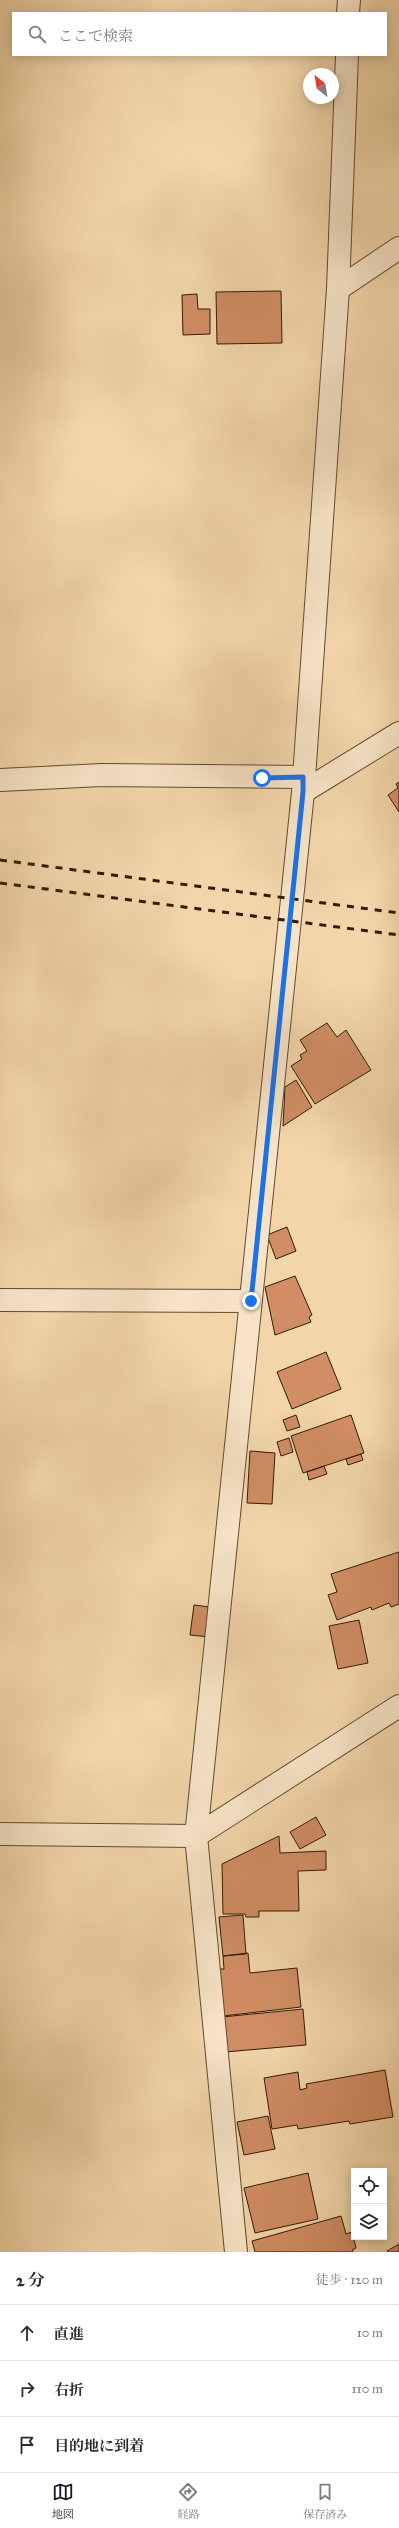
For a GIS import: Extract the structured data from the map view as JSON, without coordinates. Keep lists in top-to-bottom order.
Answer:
{
  "north": "top left",
  "page": {
    "search": "ここで検索",
    "heading": ["2 分", "徒歩 · 120 m"],
    "list": [
      ["直進", "10 m"],
      ["右折", "110 m"],
      "目的地に到着"
    ],
    "nav": ["地図", "経路", "保存済み"]
  }
}
